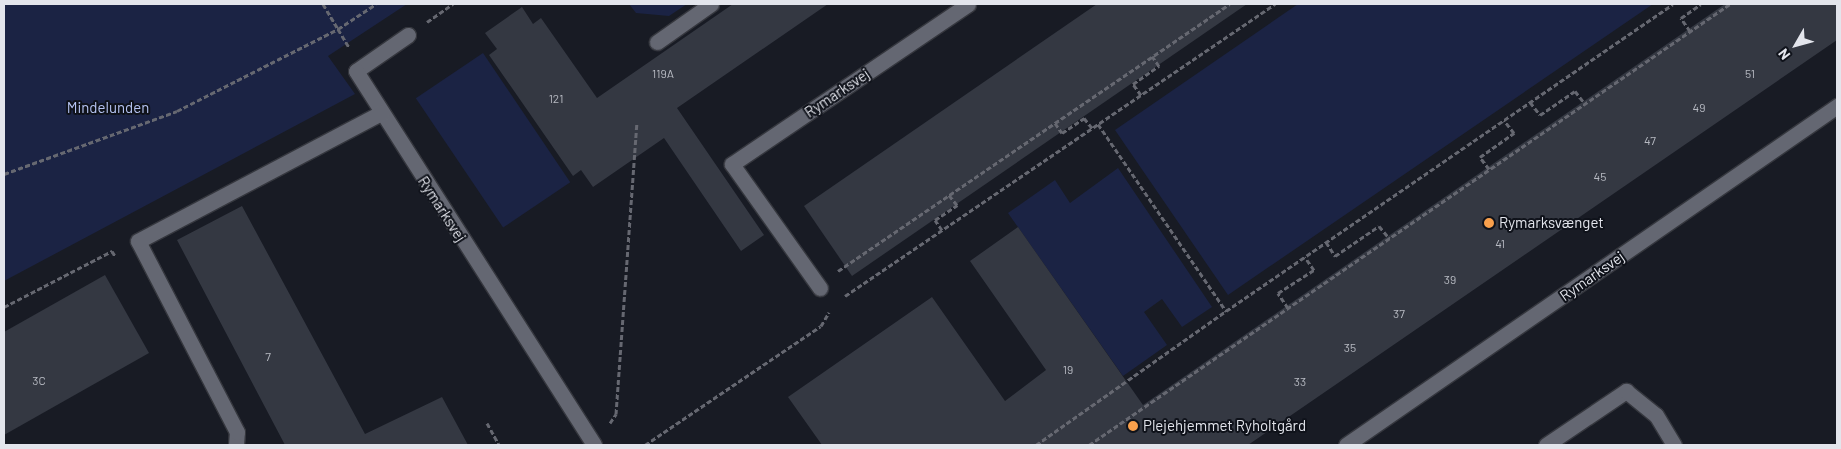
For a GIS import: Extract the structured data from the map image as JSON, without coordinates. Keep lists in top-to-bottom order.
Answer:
{
  "streets": {
    "street": ["Rymarksvej"]
  },
  "parks": ["Mindelunden"],
  "places": ["Rymarksvænget", "Plejehjemmet Ryholtgård"],
  "house_numbers": [
    "119A",
    "51",
    "121",
    "49",
    "47",
    "45",
    "41",
    "39",
    "37",
    "35",
    "7",
    "19",
    "3C",
    "33"
  ],
  "north": "bottom left"
}
